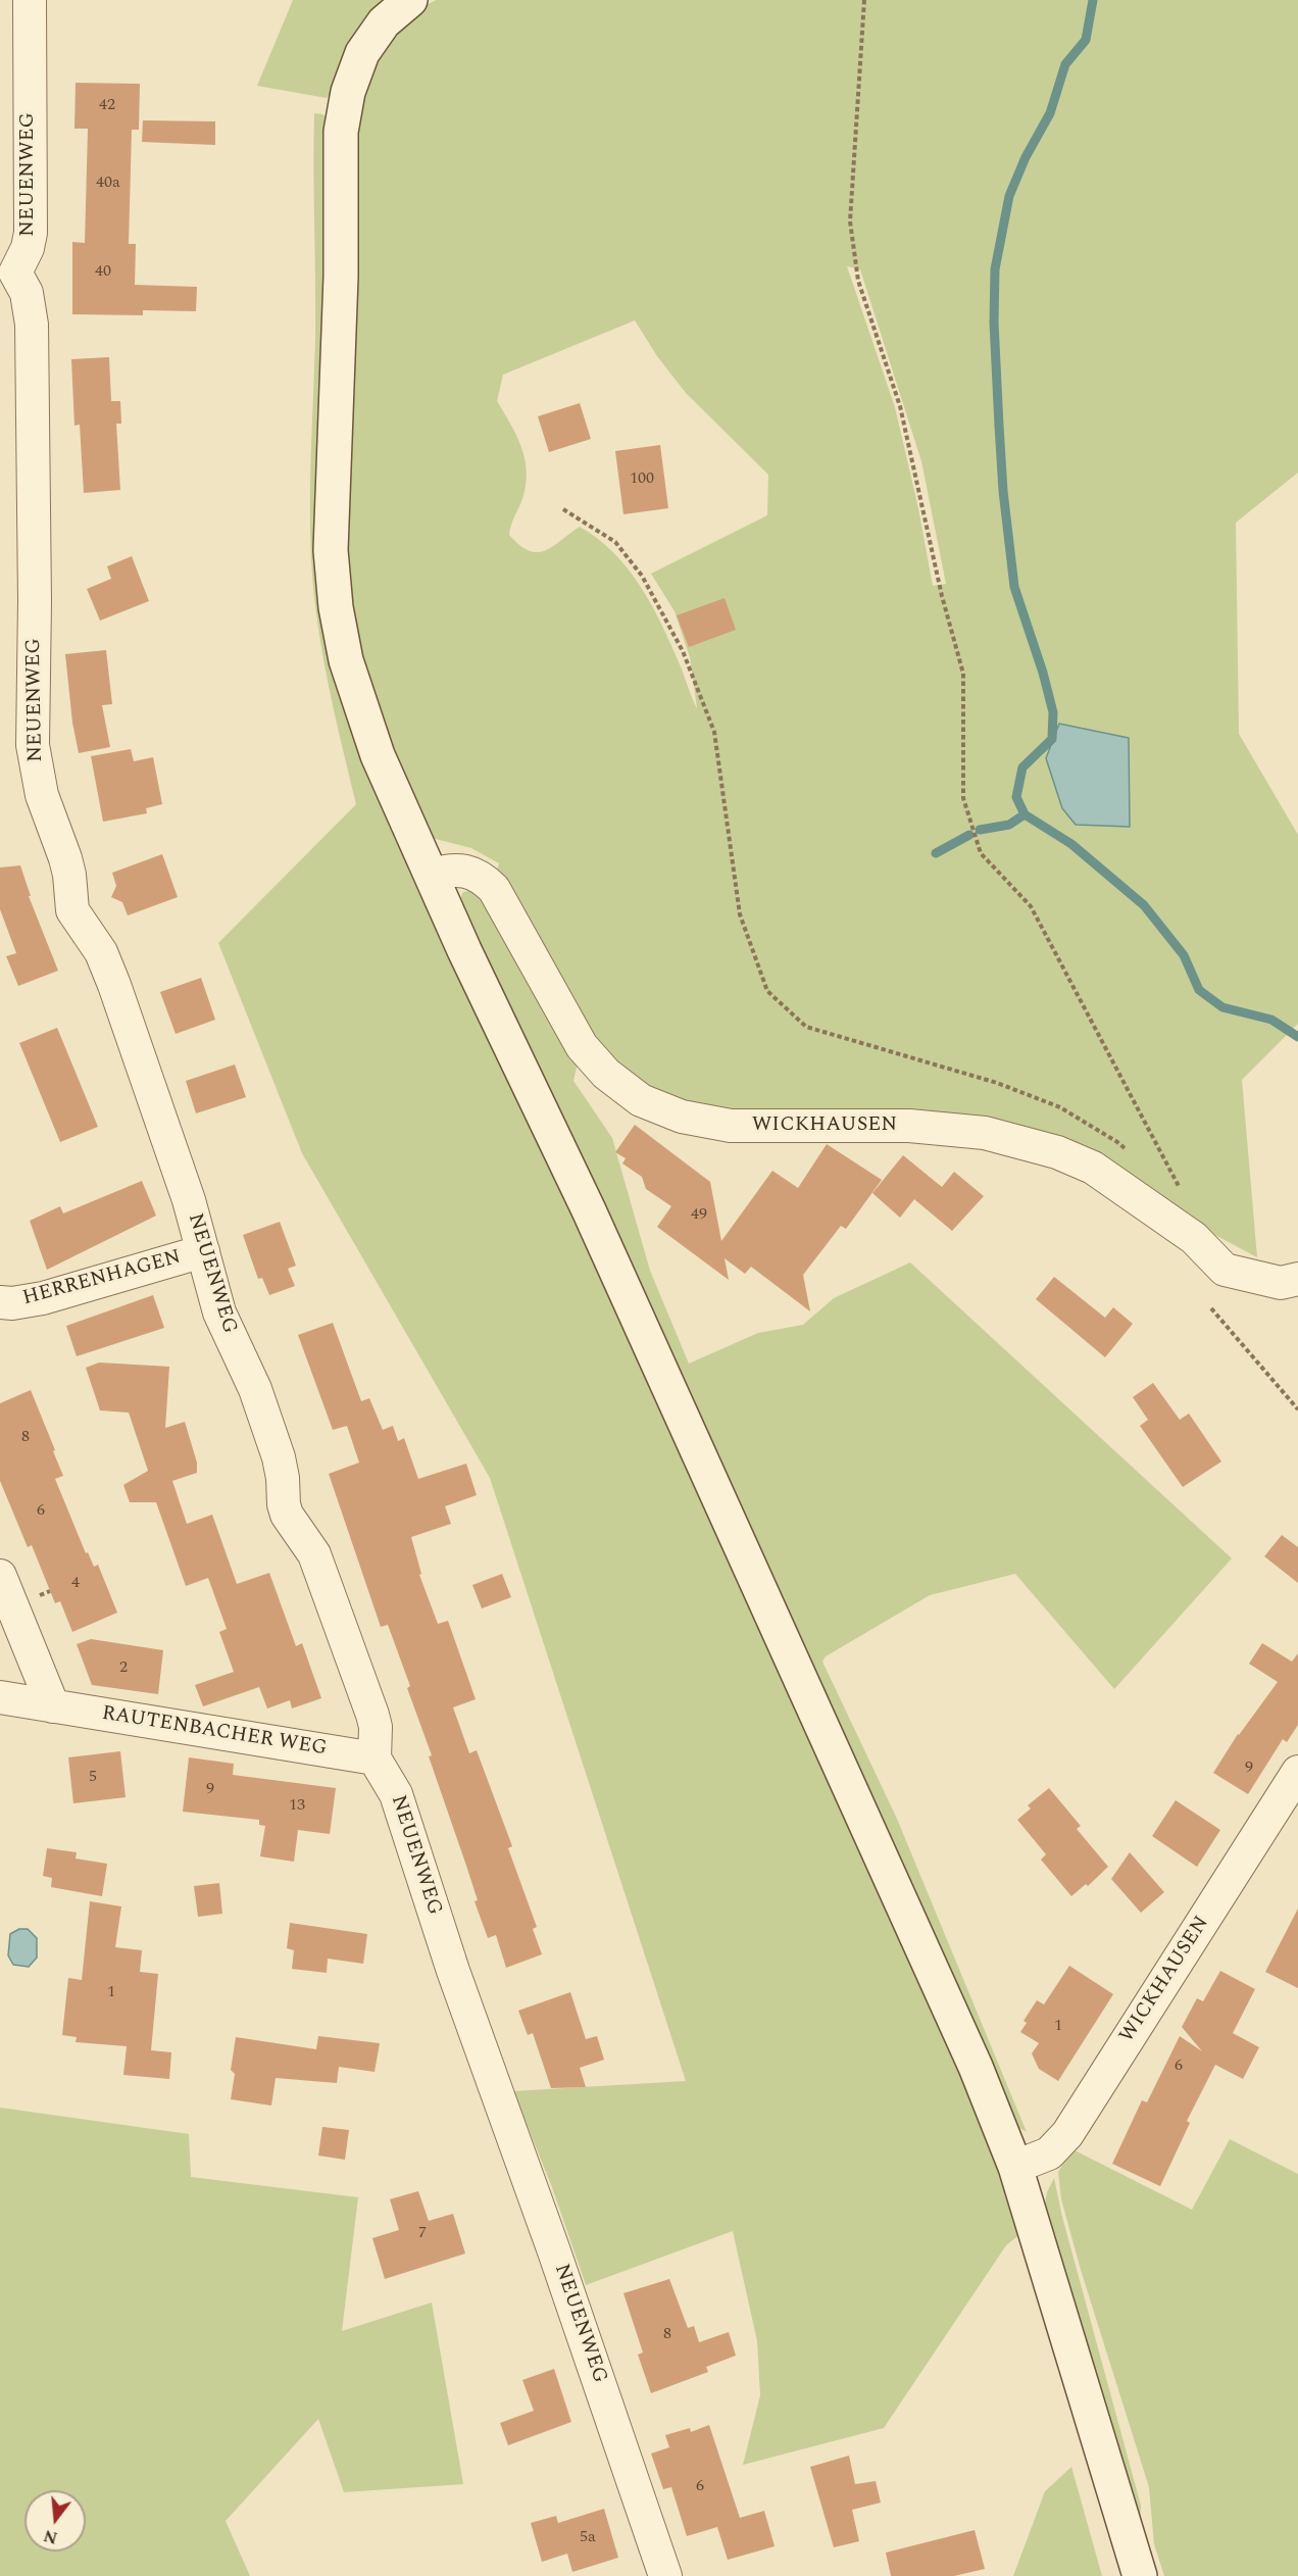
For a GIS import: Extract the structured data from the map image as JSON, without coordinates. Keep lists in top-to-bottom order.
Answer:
{
  "streets": {
    "street": [
      "NEUENWEG",
      "WICKHAUSEN",
      "HERRENHAGEN",
      "RAUTENBACHER WEG"
    ]
  },
  "crossings": [
    ["NEUENWEG", "HERRENHAGEN"],
    ["NEUENWEG", "RAUTENBACHER WEG"]
  ],
  "house_numbers": [
    "42",
    "40a",
    "40",
    "100",
    "49",
    "8",
    "6",
    "4",
    "2",
    "9",
    "5",
    "9",
    "13",
    "1",
    "1",
    "6",
    "7",
    "8",
    "6",
    "5a"
  ],
  "north": "bottom"
}
